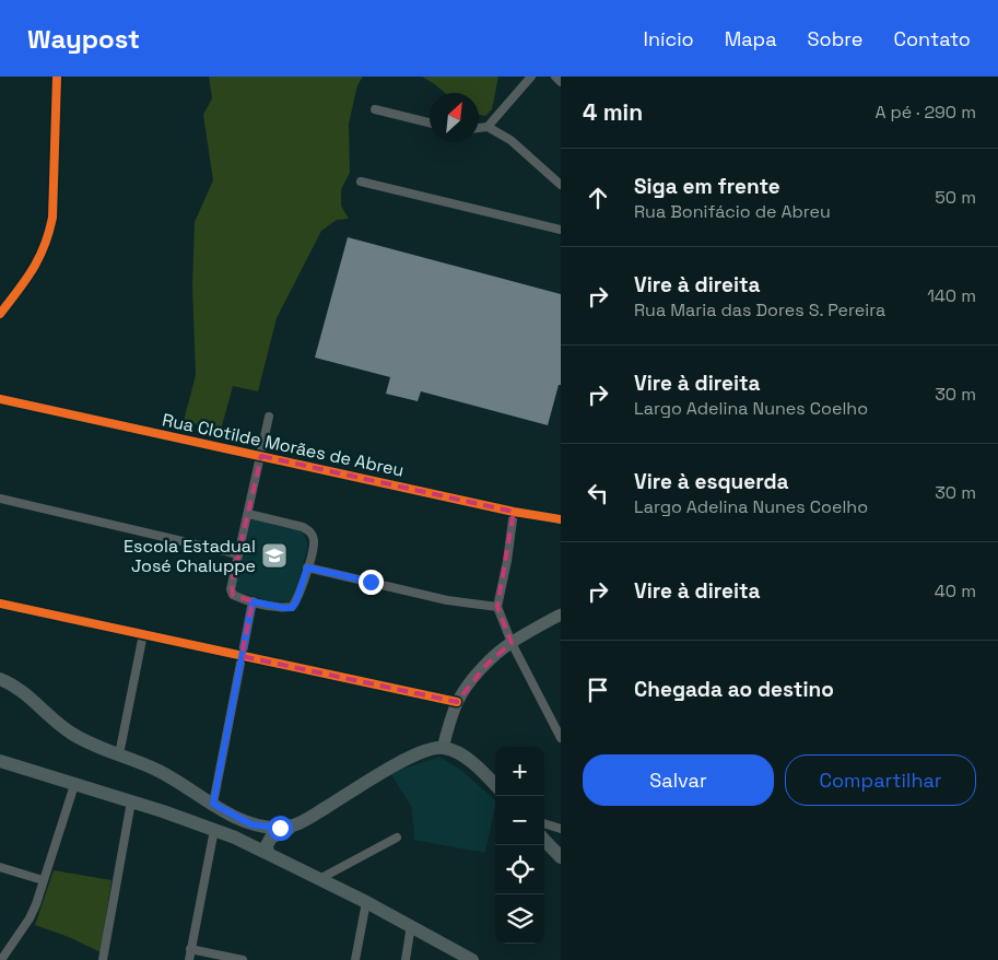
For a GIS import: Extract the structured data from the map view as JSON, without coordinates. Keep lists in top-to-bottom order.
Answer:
{
  "streets": {
    "street": ["Rua Clotilde Morães de Abreu"]
  },
  "places": {
    "school or university": ["Escola Estadual José Chaluppe"]
  },
  "north": "top right",
  "page": {
    "header": "Waypost",
    "nav": [
      "Início",
      "Mapa",
      "Sobre",
      "Contato"
    ],
    "heading": ["4 min", "A pé · 290 m"],
    "list": [
      ["Siga em frente", "Rua Bonifácio de Abreu", "50 m"],
      ["Vire à direita", "Rua Maria das Dores S. Pereira", "140 m"],
      ["Vire à direita", "Largo Adelina Nunes Coelho", "30 m"],
      ["Vire à esquerda", "Largo Adelina Nunes Coelho", "30 m"],
      ["Vire à direita", "40 m"],
      "Chegada ao destino"
    ],
    "buttons": ["Salvar", "Compartilhar"],
    "map_buttons": ["+", "−"]
  }
}
